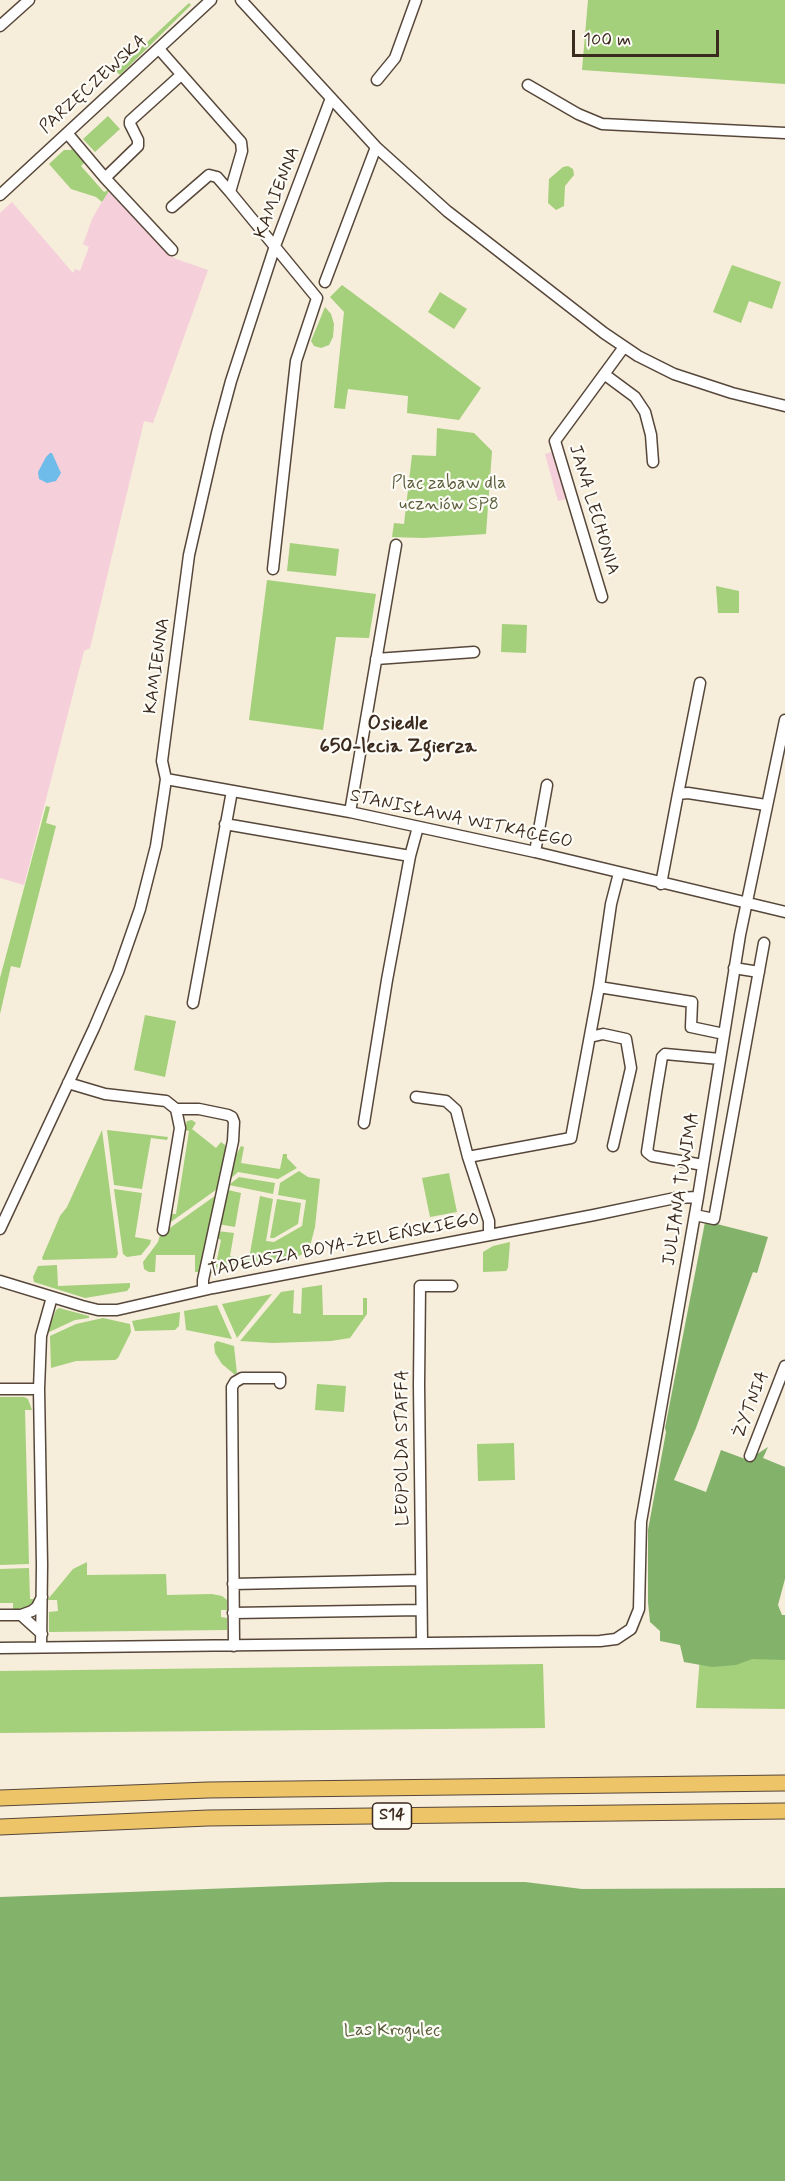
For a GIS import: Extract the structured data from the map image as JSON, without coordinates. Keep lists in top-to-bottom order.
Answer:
{
  "streets": {
    "highway": ["S14"],
    "street": [
      "PARZĘCZEWSKA",
      "KAMIENNA",
      "JANA LECHONIA",
      "STANISŁAWA WITKACEGO",
      "JULIANA TUWIMA",
      "TADEUSZA BOYA-ŻELEŃSKIEGO",
      "ŻYTNIA",
      "LEOPOLDA STAFFA"
    ]
  },
  "crossings": [
    ["KAMIENNA", "STANISŁAWA WITKACEGO"],
    ["STANISŁAWA WITKACEGO", "JULIANA TUWIMA"],
    ["JULIANA TUWIMA", "TADEUSZA BOYA-ŻELEŃSKIEGO"],
    ["JULIANA TUWIMA", "LEOPOLDA STAFFA"]
  ],
  "districts": ["Osiedle 650-lecia Zgierza"],
  "parks": ["Plac zabaw dla uczniów SP8", "Las Krogulec"],
  "scale_bar": "100 m"
}
